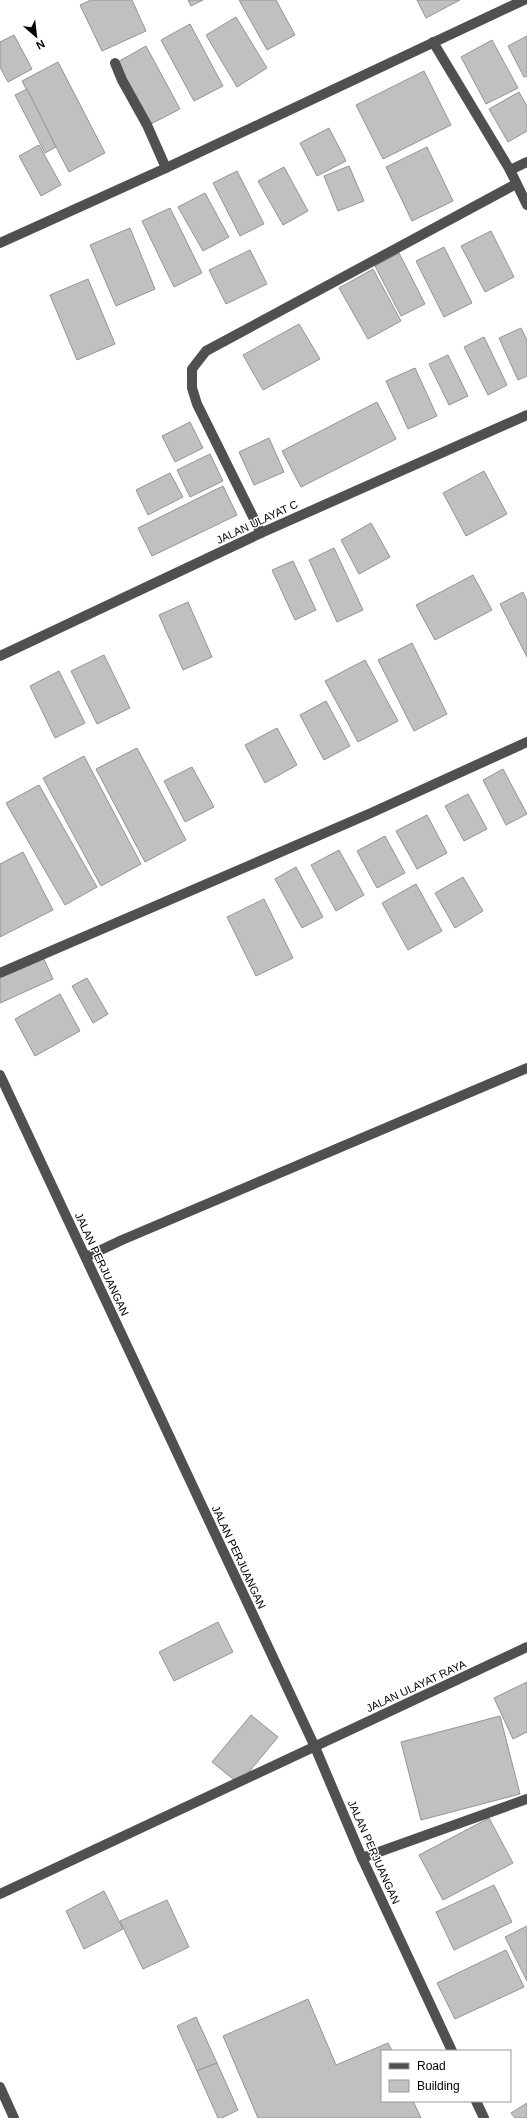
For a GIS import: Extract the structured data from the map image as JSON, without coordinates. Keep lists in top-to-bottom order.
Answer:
{
  "streets": {
    "street": ["JALAN ULAYAT C", "JALAN PERJUANGAN", "JALAN ULAYAT RAYA"]
  },
  "crossings": [
    ["JALAN PERJUANGAN", "JALAN ULAYAT RAYA"]
  ],
  "legend": ["Road", "Building"],
  "north": "bottom right"
}
